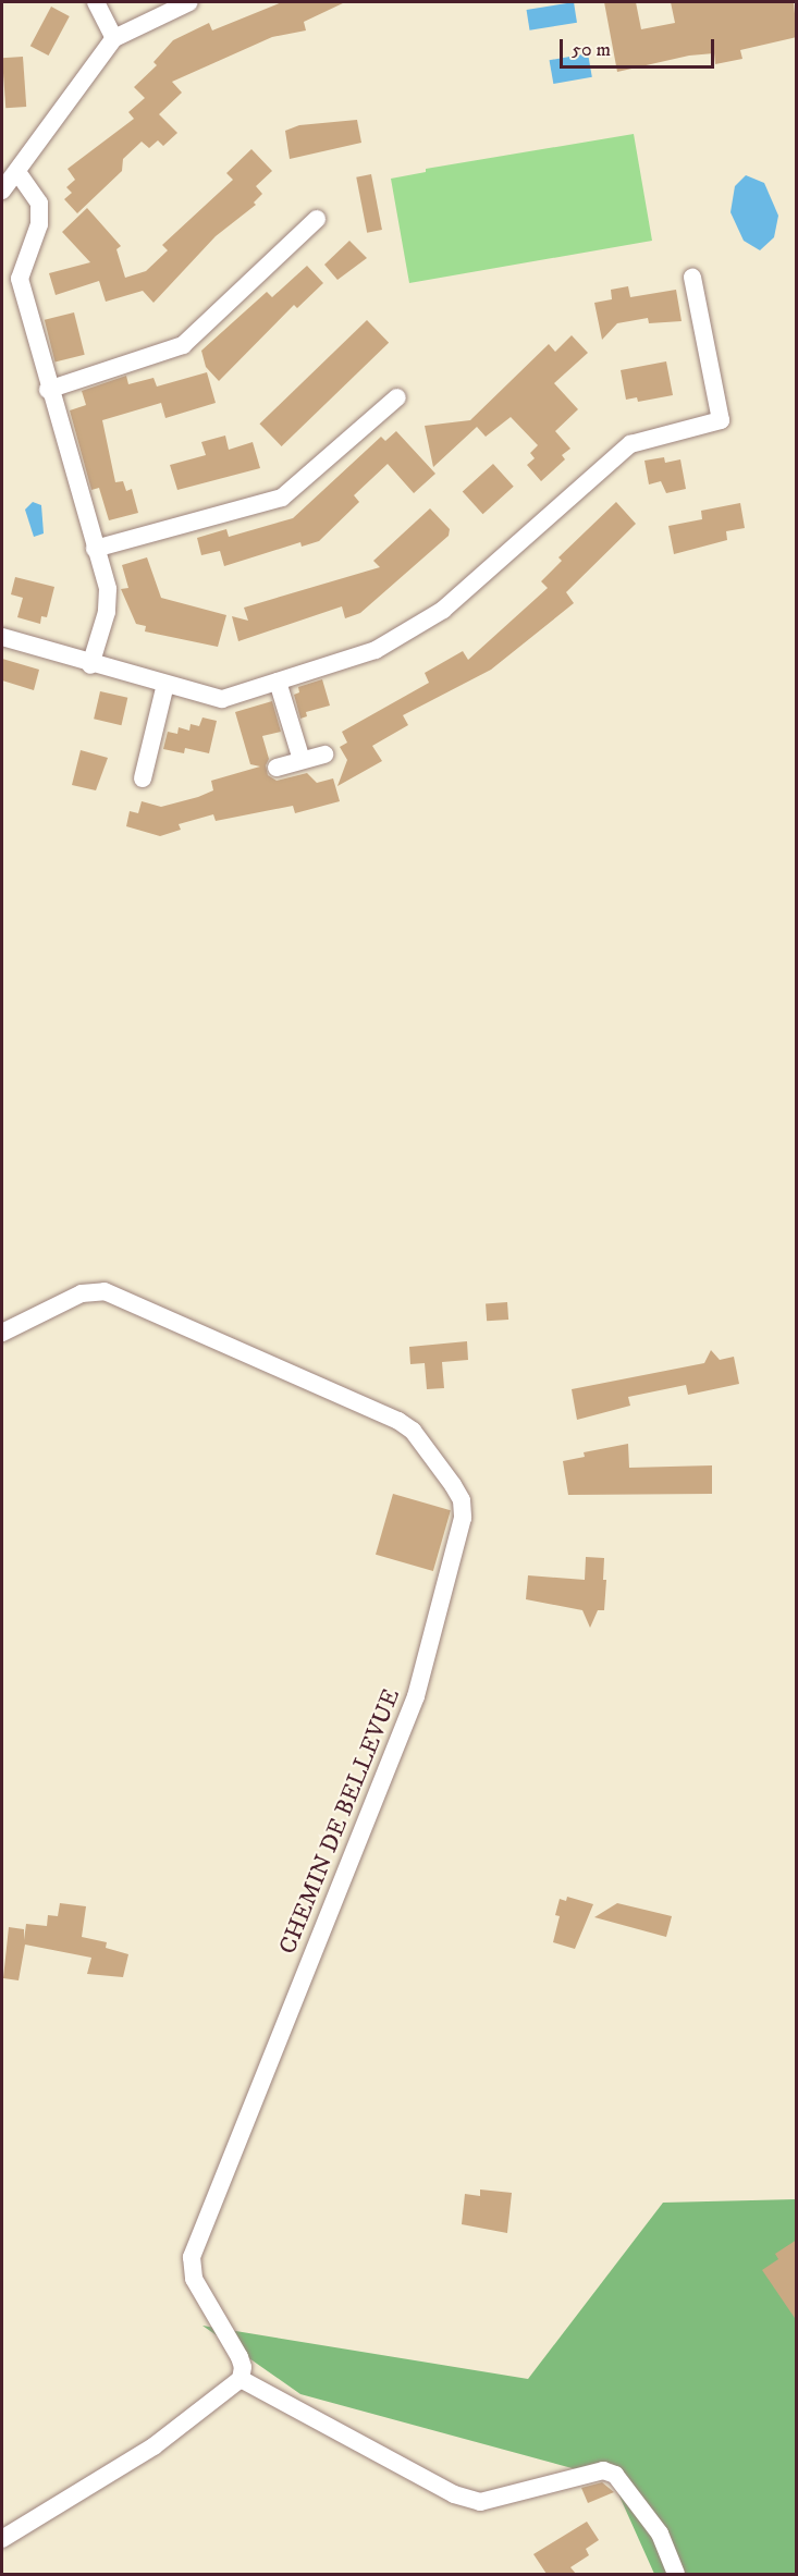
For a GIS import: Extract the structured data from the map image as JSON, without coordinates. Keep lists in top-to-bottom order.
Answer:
{
  "streets": {
    "street": ["CHEMIN DE BELLEVUE"]
  },
  "scale_bar": "50 m"
}
